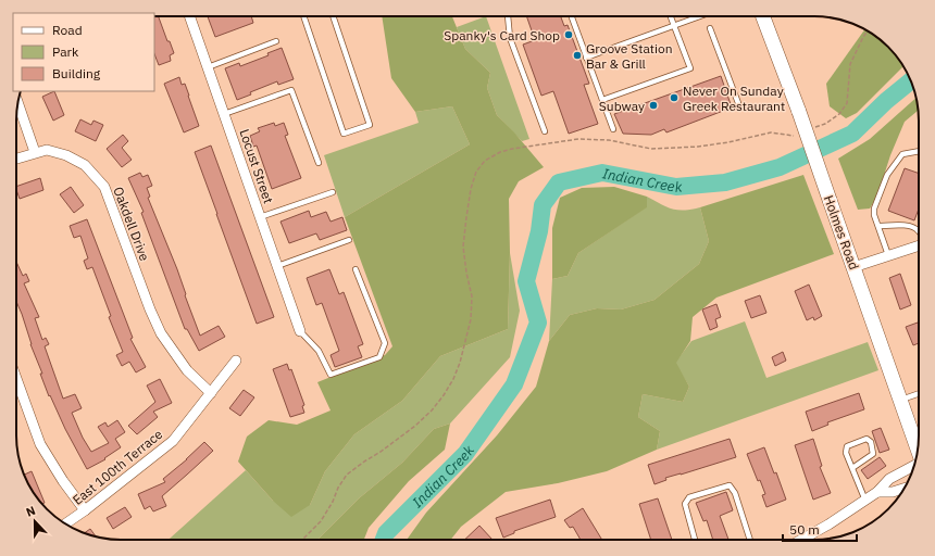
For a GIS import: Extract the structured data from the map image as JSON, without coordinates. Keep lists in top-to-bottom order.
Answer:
{
  "streets": {
    "main road": ["Holmes Road"],
    "street": ["Locust Street", "Oakdell Drive", "East 100th Terrace"]
  },
  "crossings": [
    ["Oakdell Drive", "East 100th Terrace"]
  ],
  "water": ["Indian Creek"],
  "places": [
    "Spanky's Card Shop",
    "Groove Station Bar & Grill",
    "Never On Sunday Greek Restaurant",
    "Subway"
  ],
  "legend": ["Road", "Park", "Building"],
  "scale_bar": "50 m",
  "north": "top"
}
